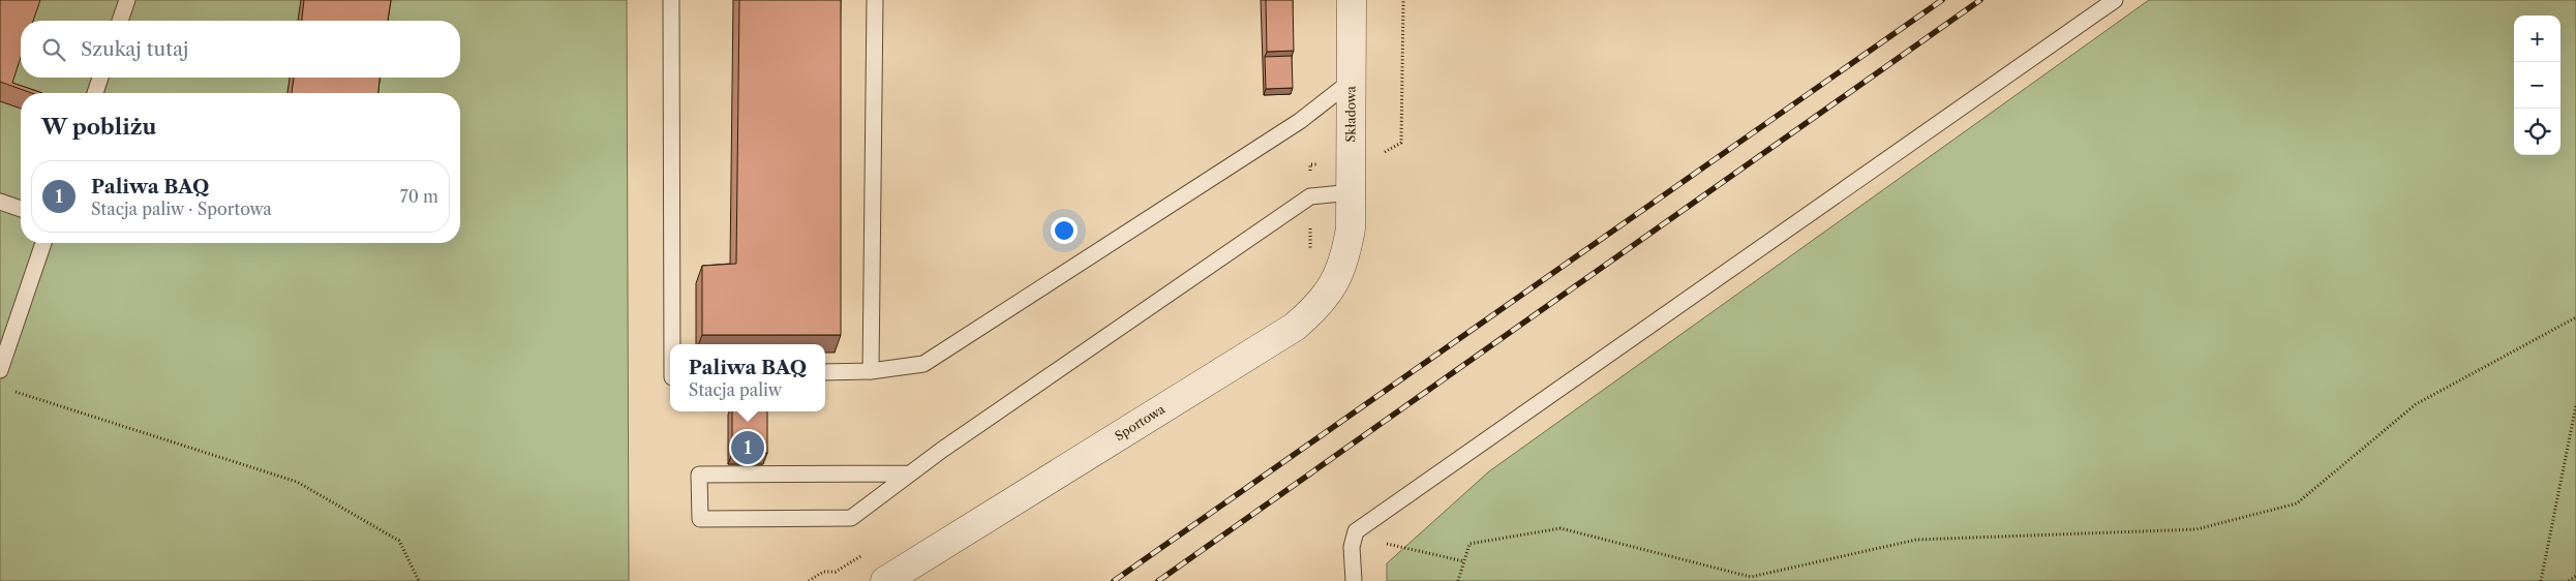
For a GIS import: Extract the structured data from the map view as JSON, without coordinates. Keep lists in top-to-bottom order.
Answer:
{
  "streets": {
    "street": ["Składowa", "Sportowa"]
  },
  "crossings": [
    ["Składowa", "Sportowa"]
  ],
  "page": {
    "map_buttons": ["+", "−"],
    "search": "Szukaj tutaj",
    "heading": "W pobliżu",
    "list": [
      {
        "mark": "1",
        "name": "Paliwa BAQ",
        "note": "Stacja paliw · Sportowa",
        "value": "70 m"
      }
    ],
    "popup": ["Paliwa BAQ", "Stacja paliw"],
    "pins": "1"
  }
}
